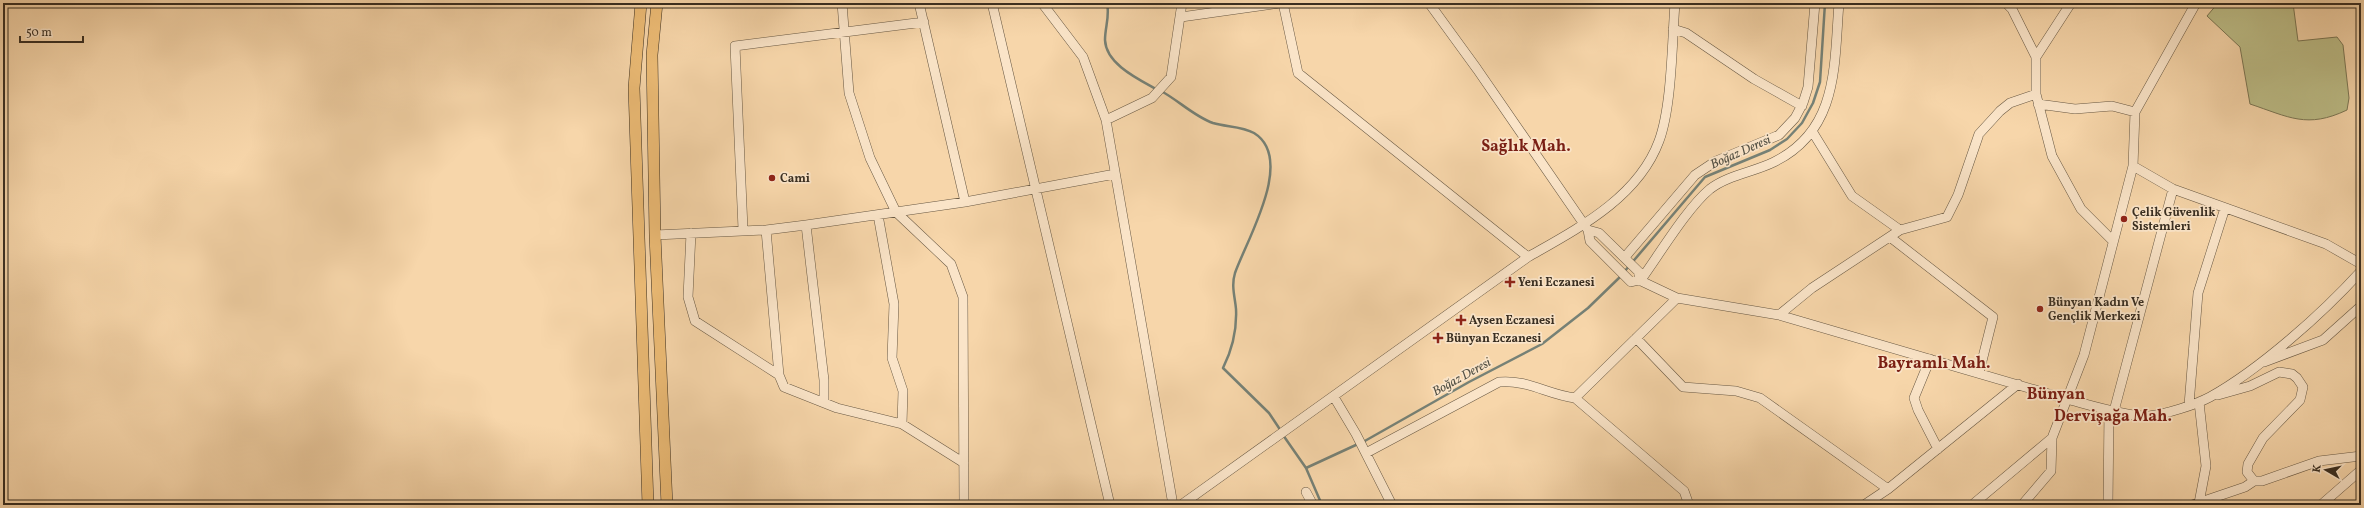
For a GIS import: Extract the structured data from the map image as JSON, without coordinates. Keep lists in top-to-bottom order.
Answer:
{
  "districts": [
    "Sağlık Mah.",
    "Bayramlı Mah.",
    "Bünyan",
    "Dervişağa Mah."
  ],
  "water": ["Boğaz Deresi"],
  "places": {
    "other": ["Cami", "Çelik Güvenlik Sistemleri", "Bünyan Kadın Ve Gençlik Merkezi"],
    "health": ["Yeni Eczanesi", "Aysen Eczanesi", "Bünyan Eczanesi"]
  },
  "scale_bar": "50 m",
  "north": "left"
}
